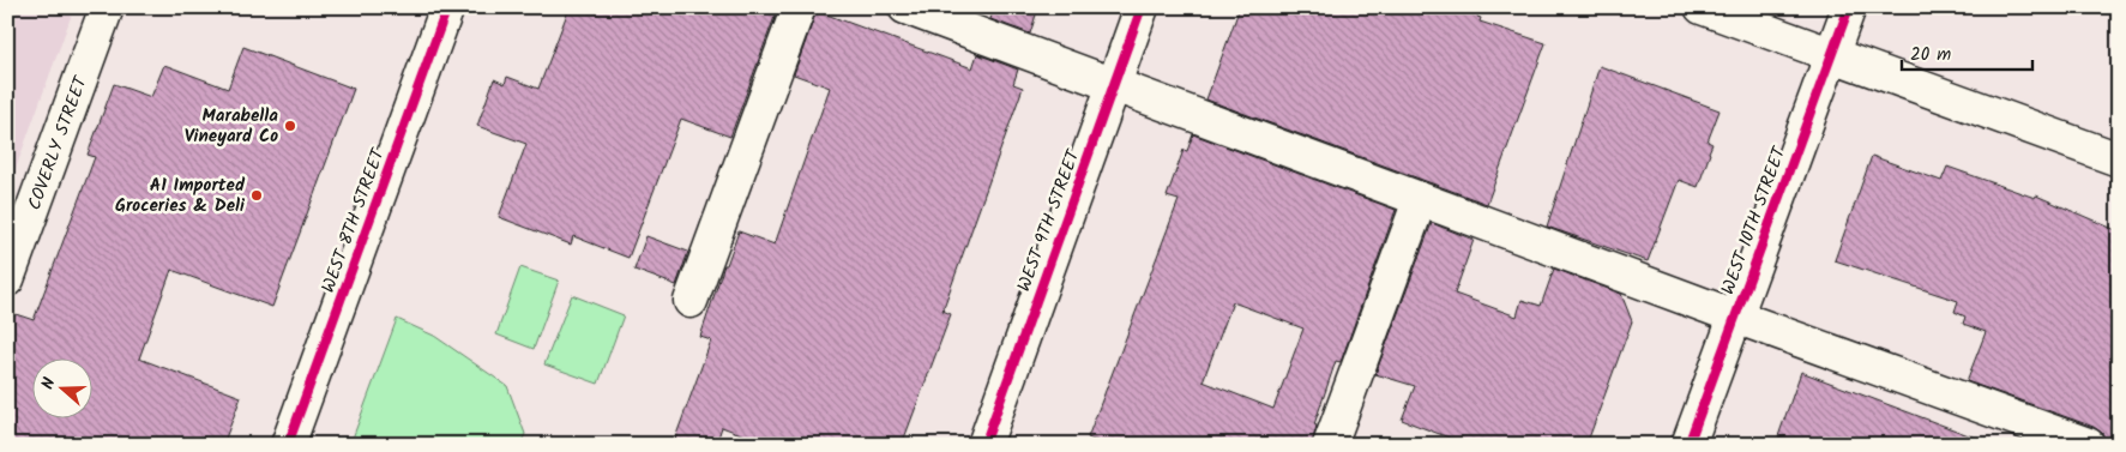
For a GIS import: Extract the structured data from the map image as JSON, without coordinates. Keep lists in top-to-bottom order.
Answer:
{
  "streets": {
    "street": [
      "COVERLY STREET",
      "WEST 8TH STREET",
      "WEST 9TH STREET",
      "WEST 10TH STREET"
    ]
  },
  "places": ["Marabella Vineyard Co", "A1 Imported Groceries & Deli"],
  "scale_bar": "20 m",
  "north": "left"
}
